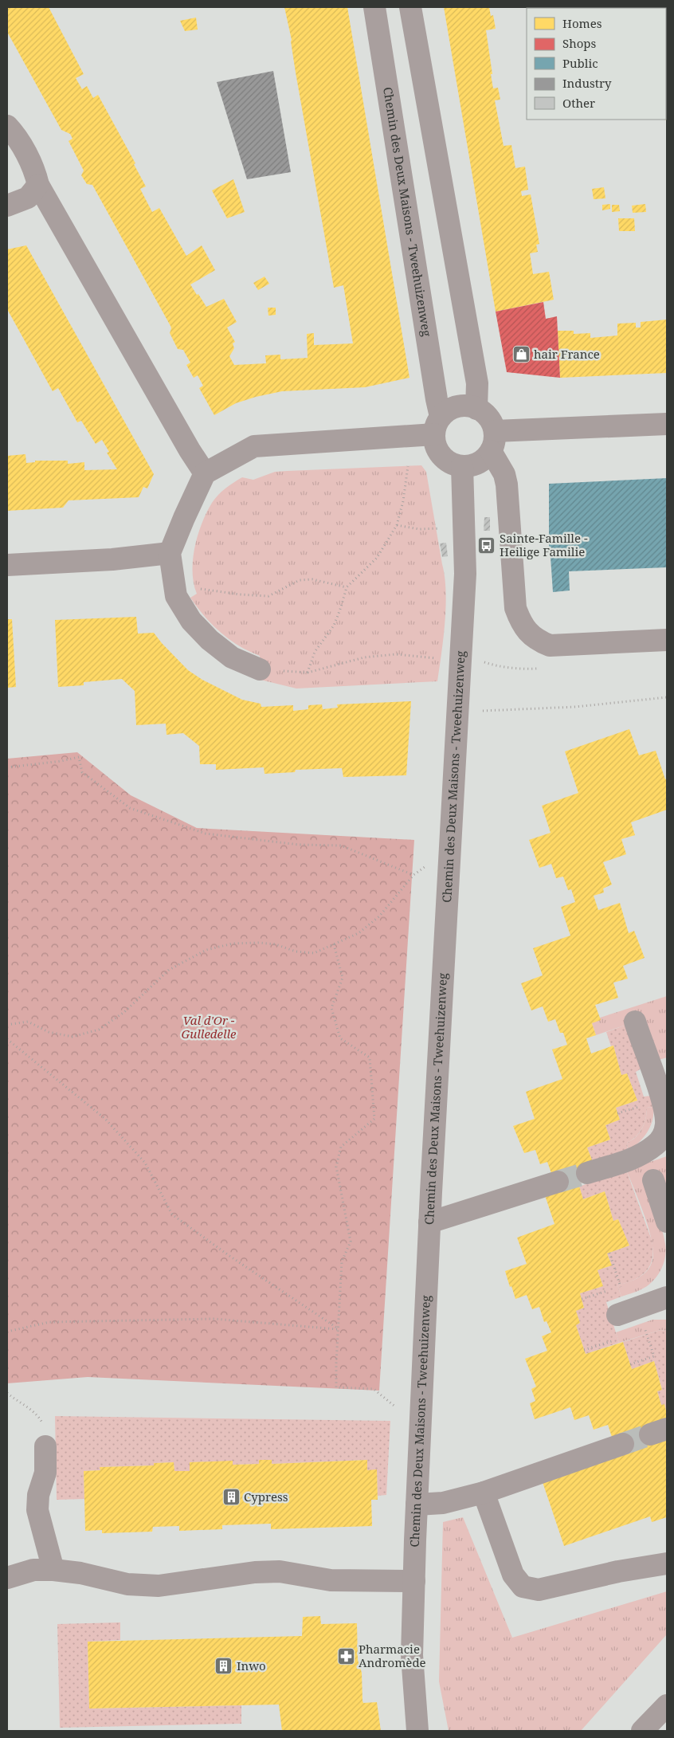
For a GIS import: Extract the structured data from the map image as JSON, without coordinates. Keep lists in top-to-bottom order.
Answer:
{
  "streets": {
    "street": ["Chemin des Deux Maisons - Tweehuizenweg"]
  },
  "parks": ["Val d'Or - Gulledelle"],
  "places": {
    "shop": ["hair France"],
    "bus stop": ["Sainte-Famille - Heilige Familie"],
    "building": ["Cypress", "Inwo"],
    "pharmacy": ["Pharmacie Andromède"]
  },
  "legend": [
    "Homes",
    "Shops",
    "Public",
    "Industry",
    "Other"
  ]
}
